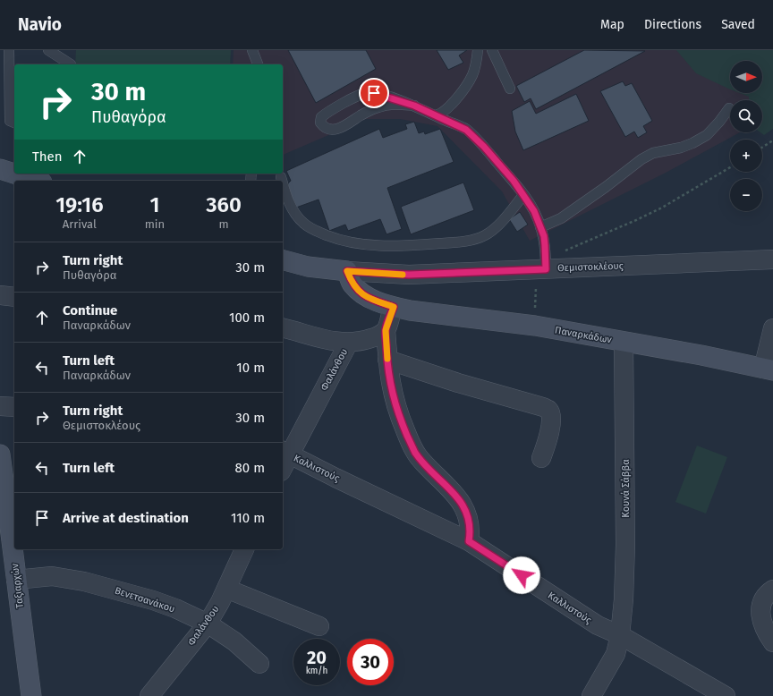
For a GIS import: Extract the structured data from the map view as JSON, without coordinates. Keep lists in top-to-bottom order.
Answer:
{
  "streets": {
    "street": [
      "Θεμιστοκλέους",
      "Παναρκάδων",
      "Φαλάνθου",
      "Καλλιστούς",
      "Κουνά Σάββα",
      "Ταξιαρχών",
      "Βενετσανάκου"
    ]
  },
  "crossings": [
    ["Θεμιστοκλέους", "Παναρκάδων"],
    ["Παναρκάδων", "Κουνά Σάββα"],
    ["Φαλάνθου", "Καλλιστούς"],
    ["Φαλάνθου", "Βενετσανάκου"],
    ["Καλλιστούς", "Κουνά Σάββα"],
    ["Ταξιαρχών", "Βενετσανάκου"]
  ],
  "north": "right",
  "page": {
    "header": "Navio",
    "nav": ["Map", "Directions", "Saved"],
    "map_buttons": ["+", "−"],
    "turn": ["30 m", "Πυθαγόρα"],
    "then": "Then",
    "eta": [
      "19:16",
      "Arrival",
      "1",
      "min",
      "360",
      "m"
    ],
    "list": [
      {
        "name": "Turn right",
        "note": "Πυθαγόρα",
        "value": "30 m"
      },
      {
        "name": "Continue",
        "note": "Παναρκάδων",
        "value": "100 m"
      },
      {
        "name": "Turn left",
        "note": "Παναρκάδων",
        "value": "10 m"
      },
      {
        "name": "Turn right",
        "note": "Θεμιστοκλέους",
        "value": "30 m"
      },
      {
        "name": "Turn left",
        "value": "80 m"
      },
      {
        "name": "Arrive at destination",
        "value": "110 m"
      }
    ],
    "speed": "20 km/h",
    "limit": "30"
  }
}
